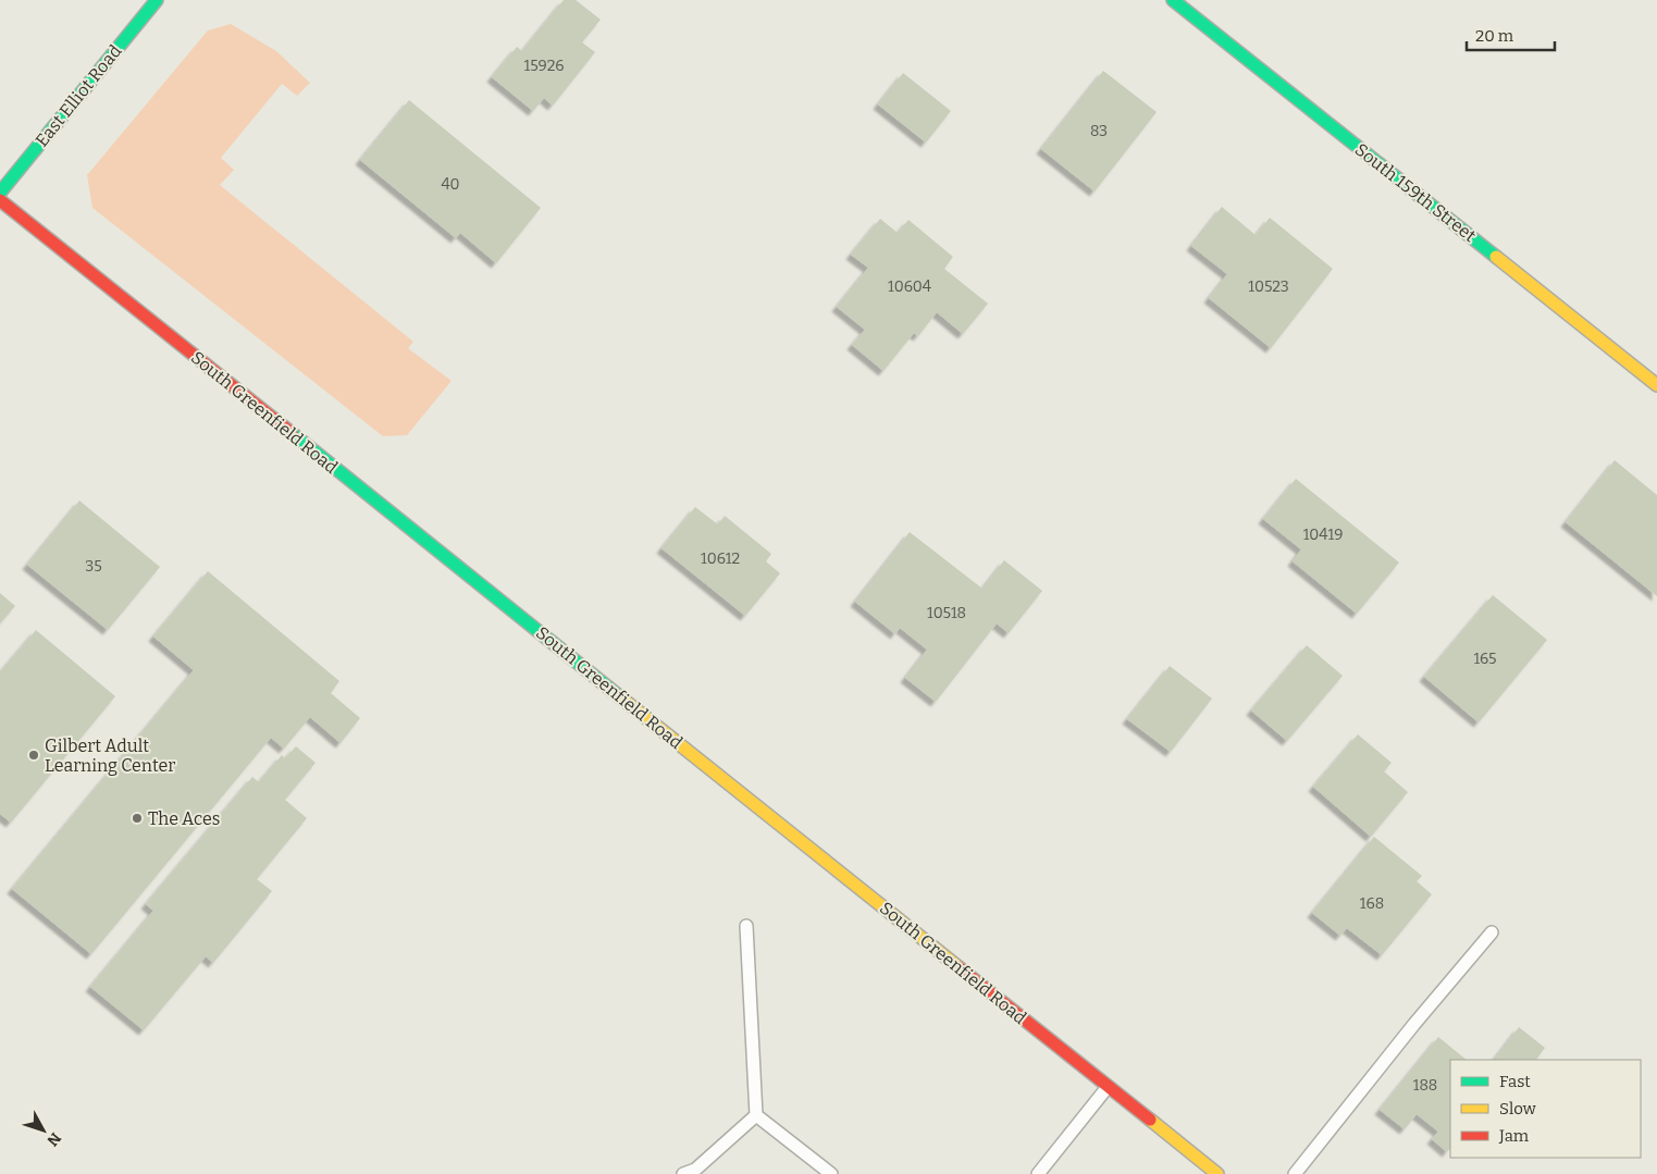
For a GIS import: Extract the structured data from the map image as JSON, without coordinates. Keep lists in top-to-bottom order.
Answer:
{
  "streets": {
    "main road": ["East Elliot Road", "South 159th Street", "South Greenfield Road"]
  },
  "places": ["Gilbert Adult Learning Center", "The Aces"],
  "house_numbers": [
    "15926",
    "83",
    "40",
    "10604",
    "10523",
    "10419",
    "10612",
    "35",
    "10518",
    "165",
    "168",
    "188"
  ],
  "legend": ["Fast", "Slow", "Jam"],
  "scale_bar": "20 m",
  "north": "bottom right"
}
